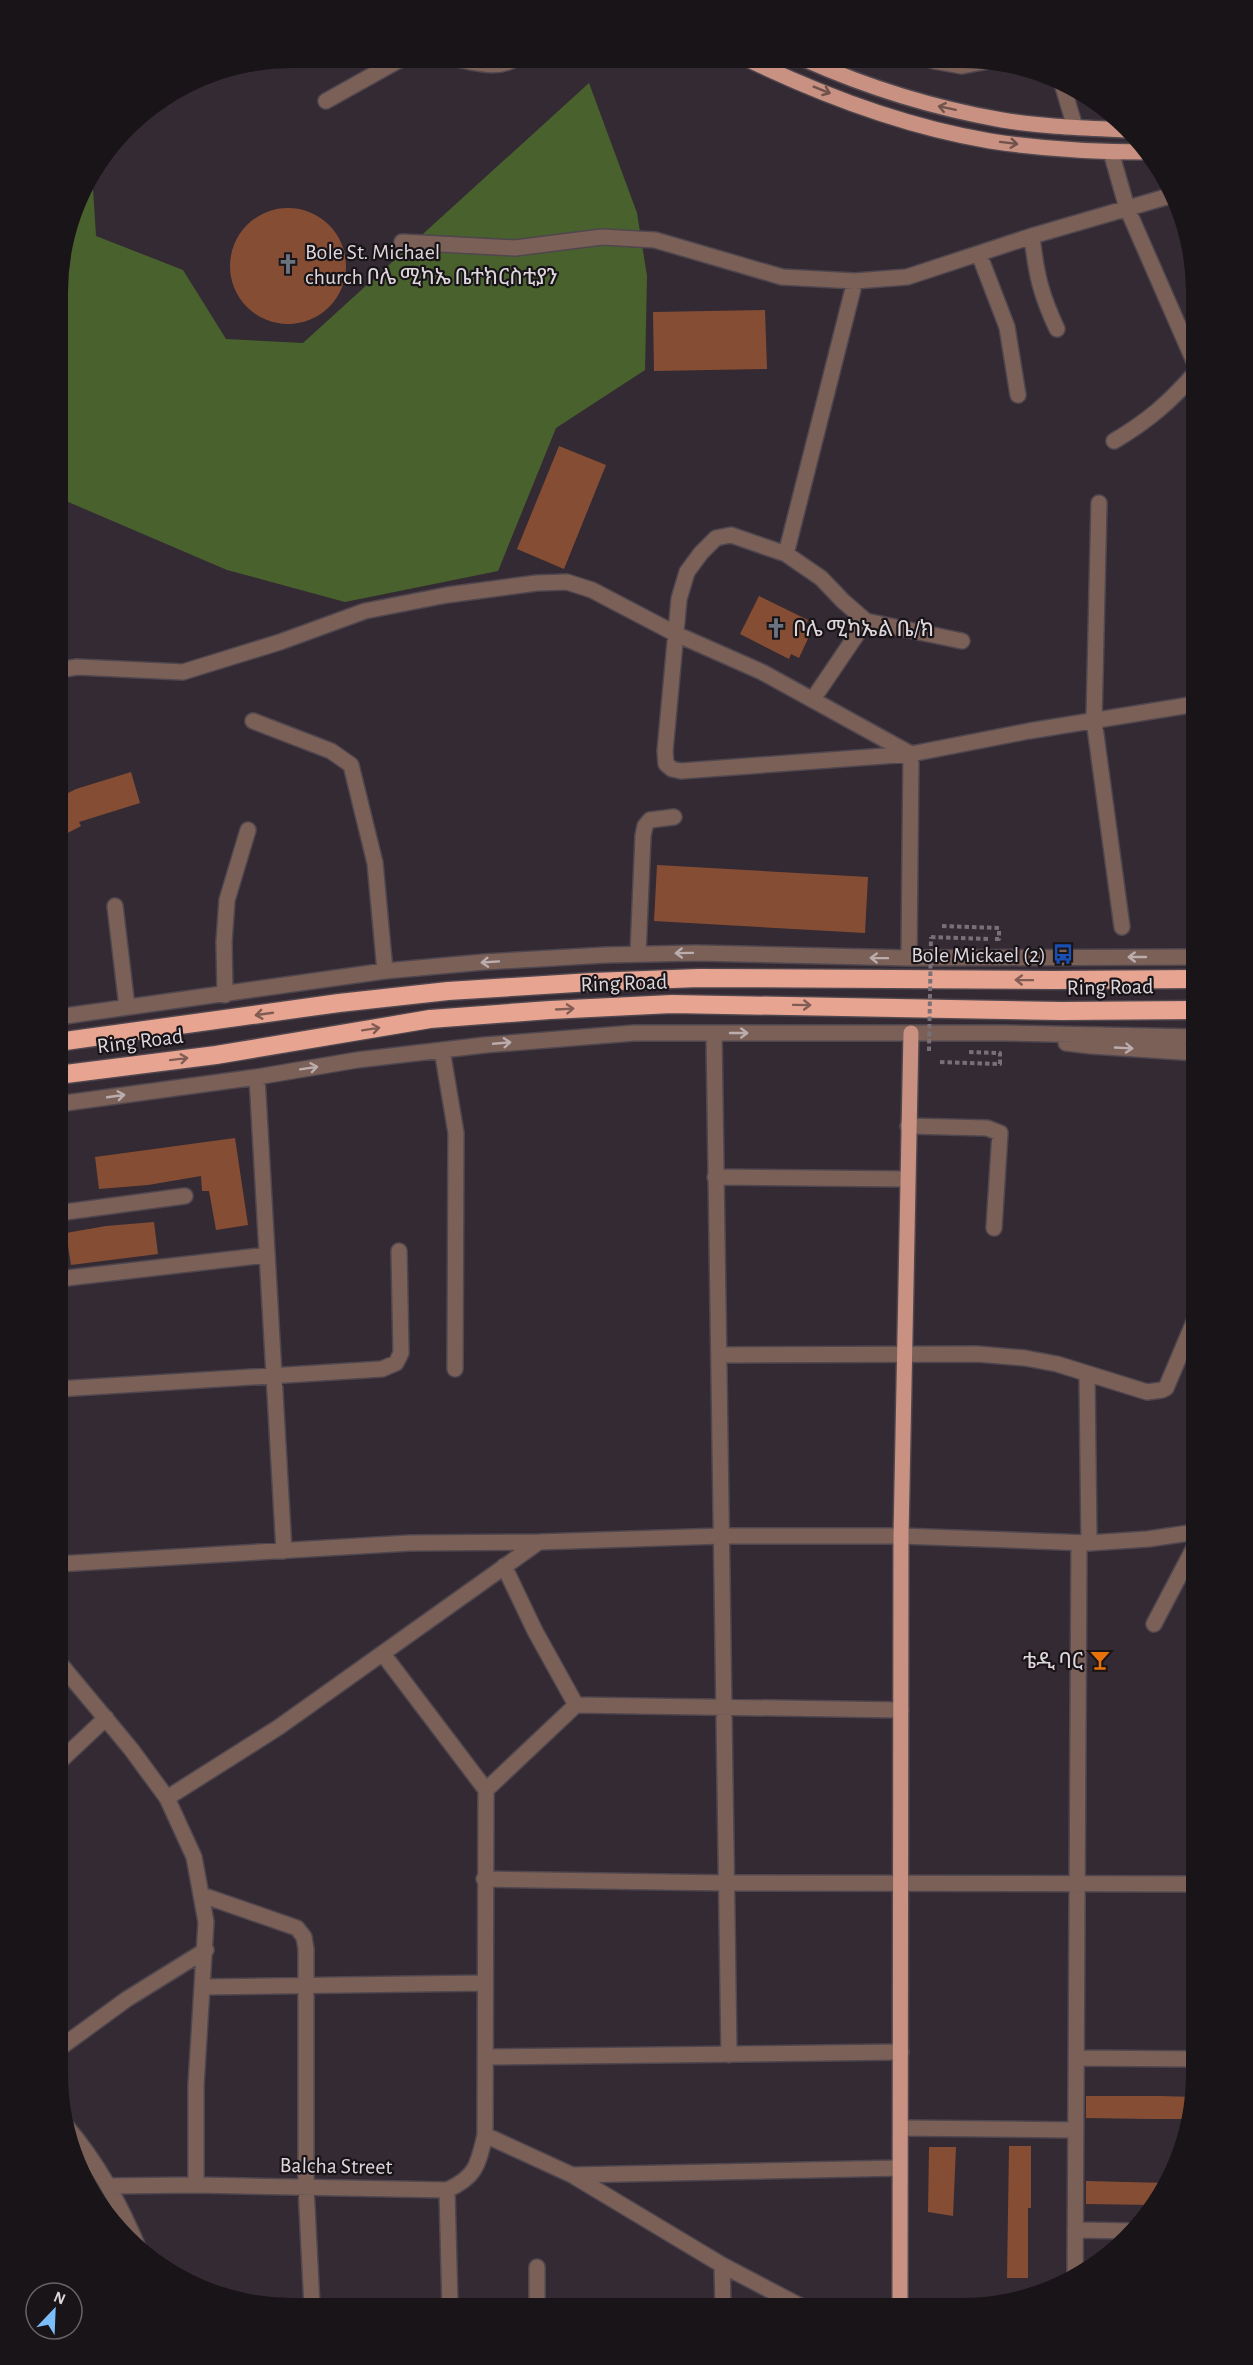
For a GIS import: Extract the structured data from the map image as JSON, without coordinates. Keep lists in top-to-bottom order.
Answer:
{
  "streets": {
    "highway": ["Ring Road"],
    "street": ["Balcha Street"]
  },
  "places": {
    "church": ["Bole St. Michael church ቦሌ ሚካኤ ቤተክርስቲያን", "ቦሌ ሚካኤል ቤ/ክ"],
    "bus stop": ["Bole Mickael (2)"],
    "bar": ["ቴዲ ባር"]
  },
  "north": "top right"
}
